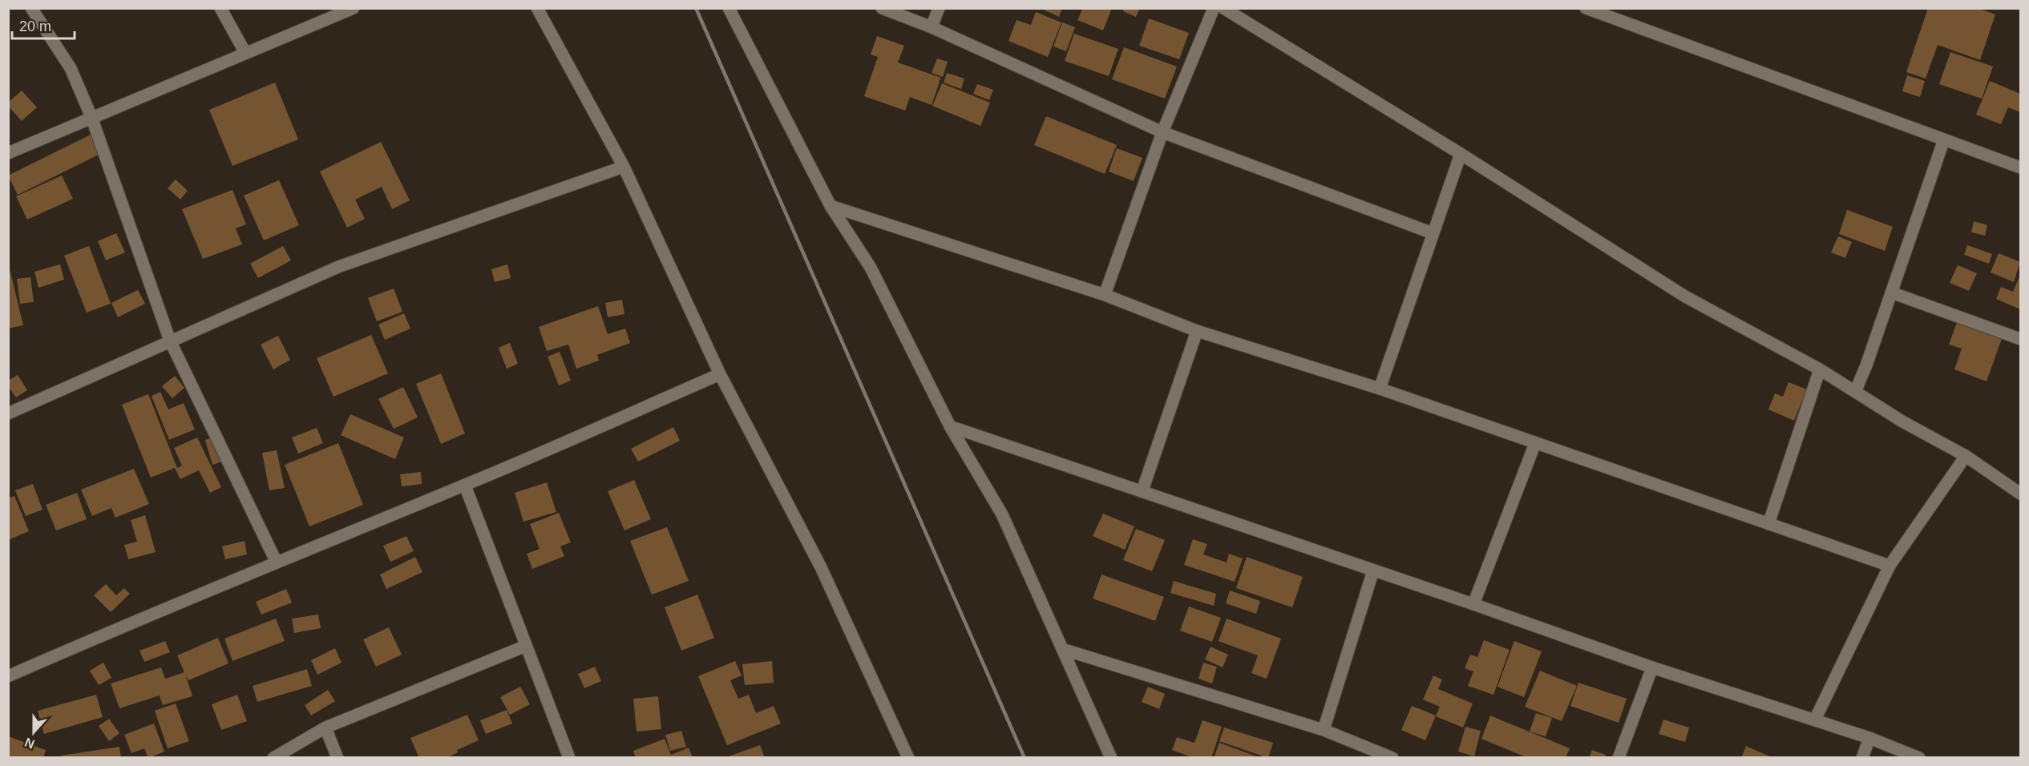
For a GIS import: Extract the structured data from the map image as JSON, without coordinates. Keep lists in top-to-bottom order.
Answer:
{
  "scale_bar": "20 m",
  "north": "bottom"
}
